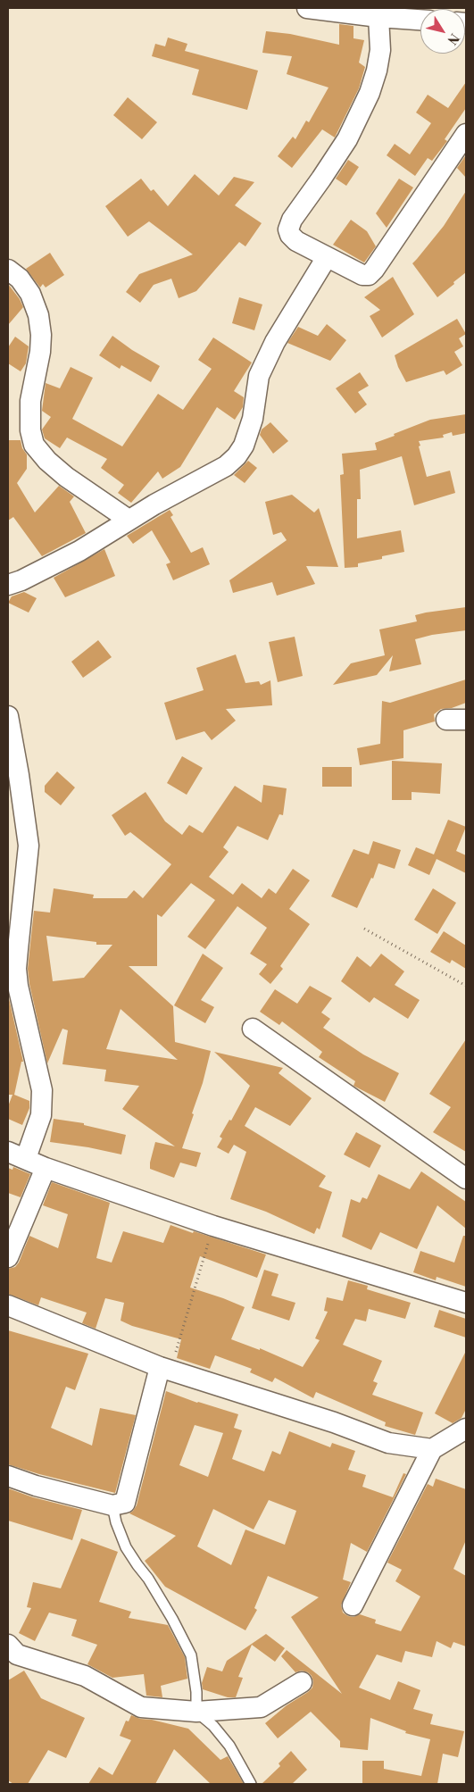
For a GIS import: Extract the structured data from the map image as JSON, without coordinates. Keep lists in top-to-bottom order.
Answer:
{
  "north": "bottom right"
}
